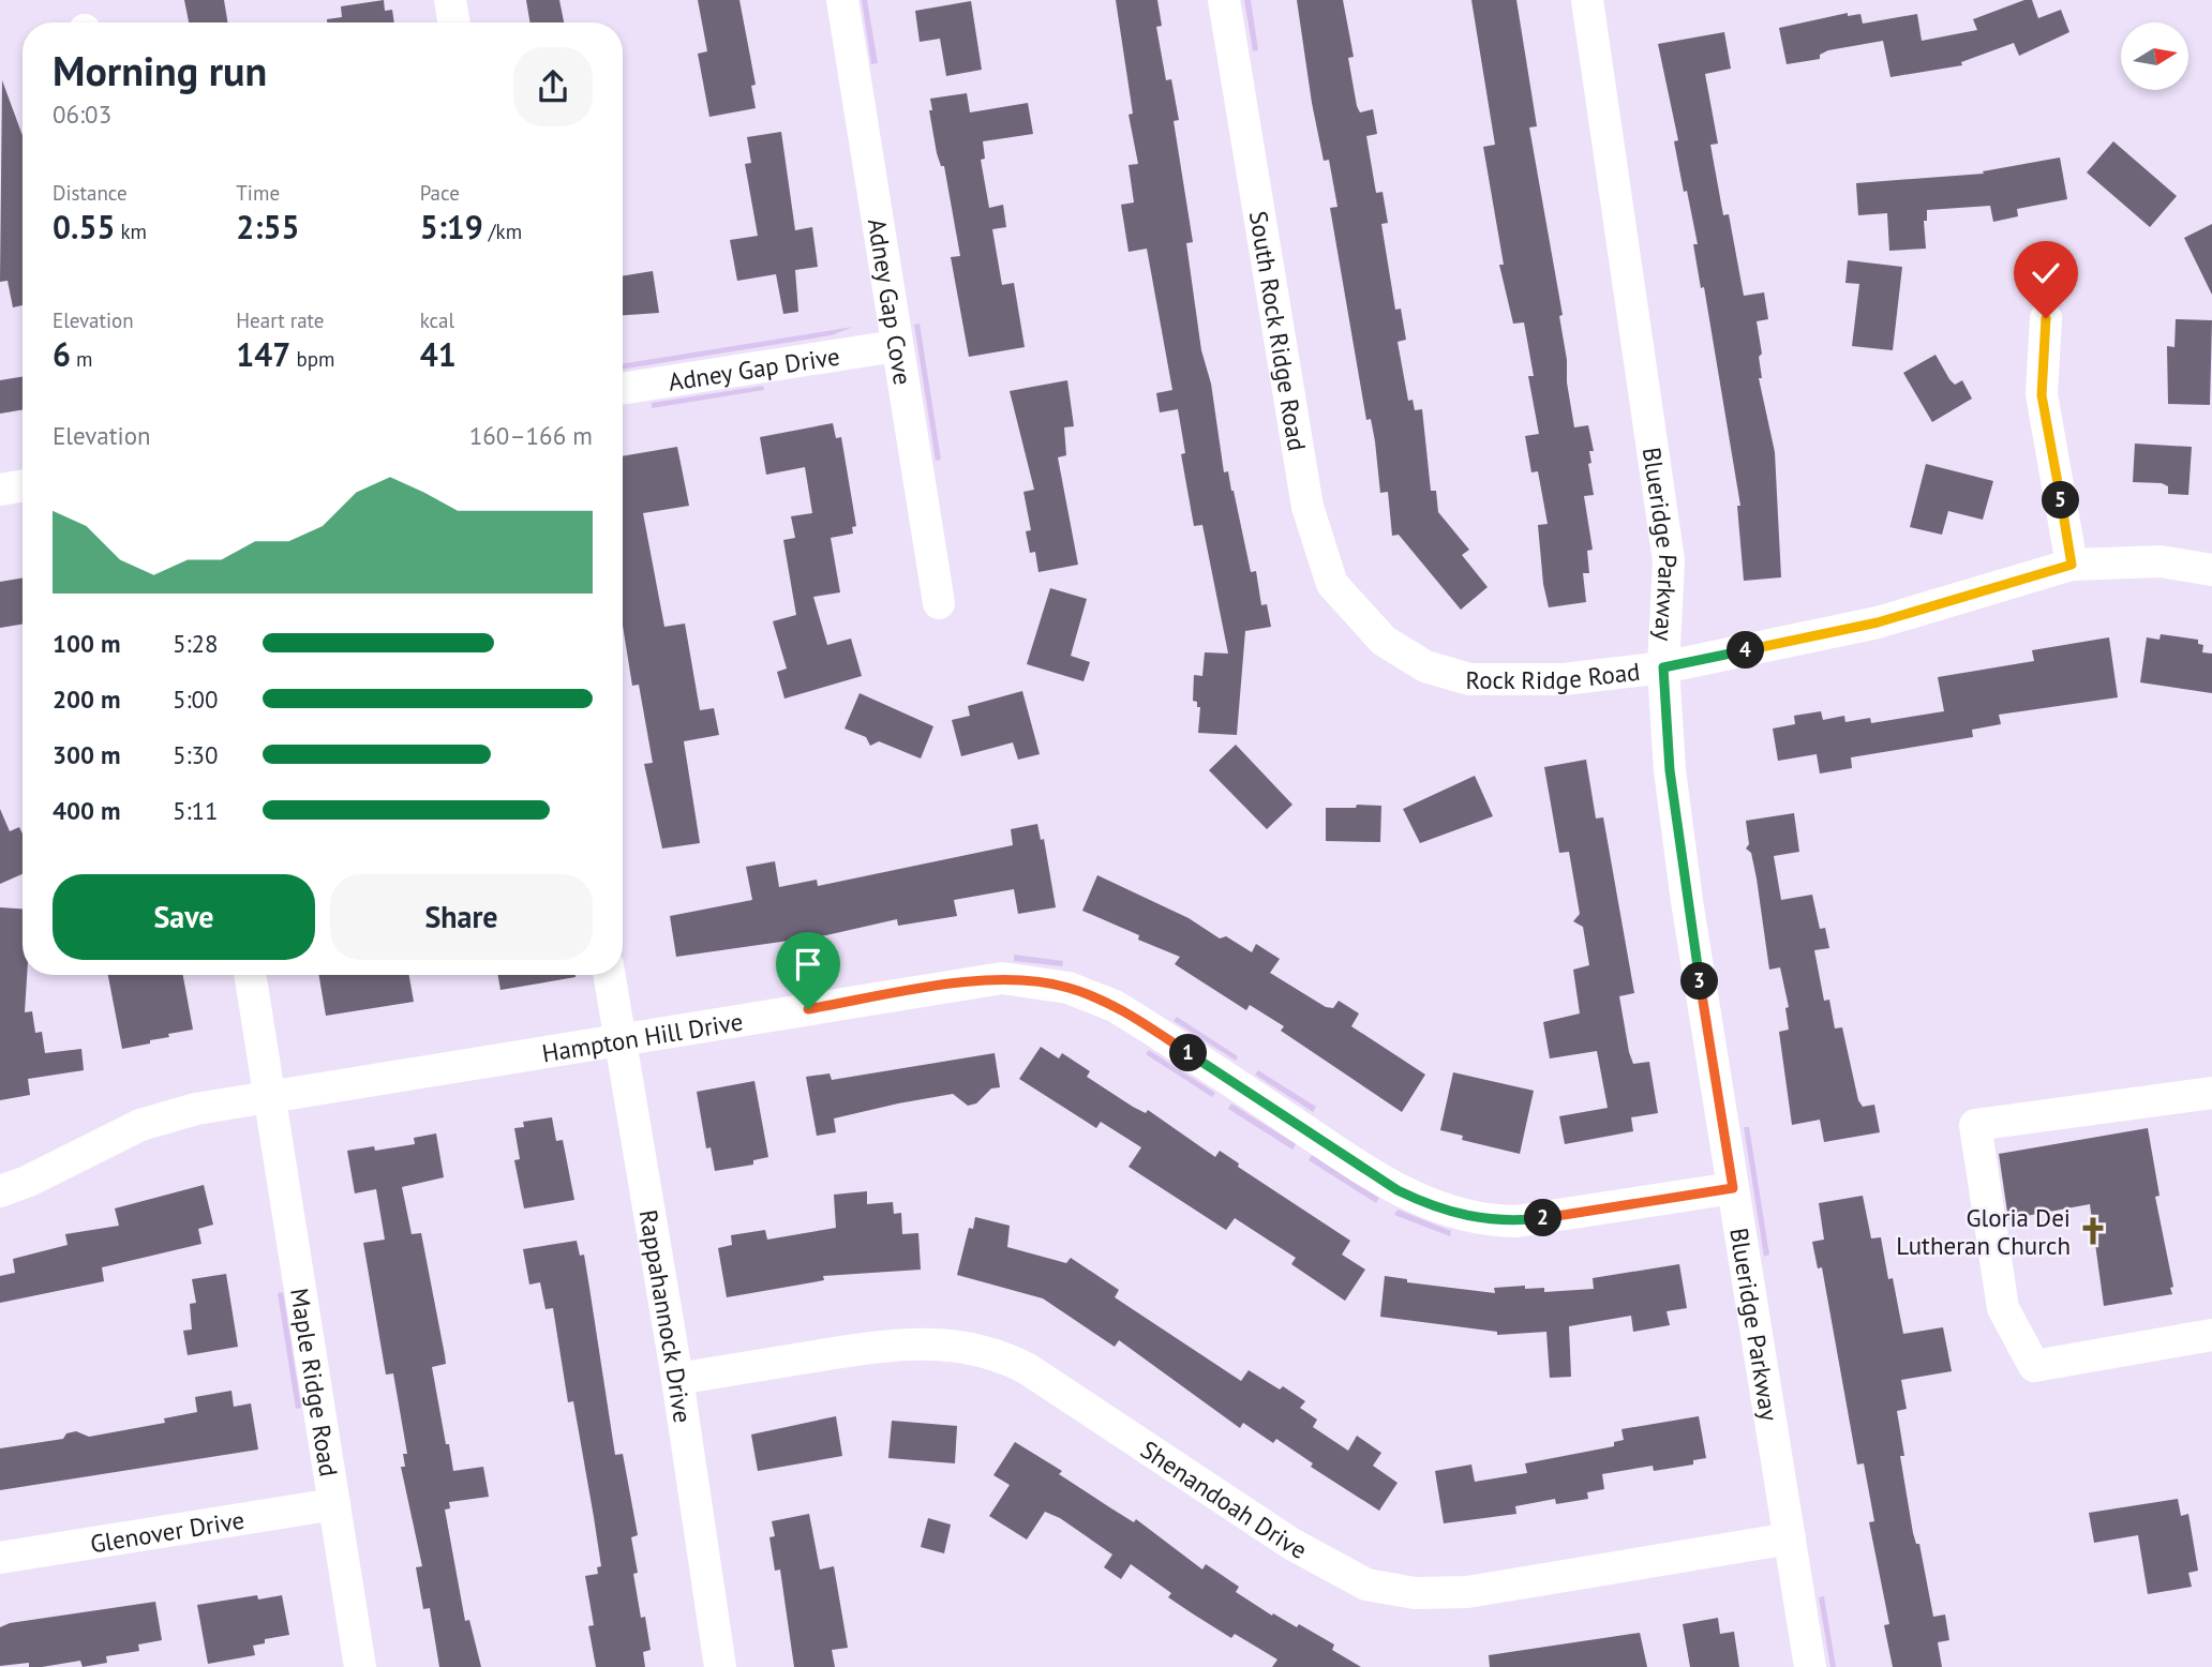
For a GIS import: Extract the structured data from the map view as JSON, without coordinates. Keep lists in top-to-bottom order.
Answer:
{
  "streets": {
    "street": [
      "Adney Gap Cove",
      "South Rock Ridge Road",
      "Adney Gap Drive",
      "Blueridge Parkway",
      "Rock Ridge Road",
      "Hampton Hill Drive",
      "Rappahannock Drive",
      "Maple Ridge Road",
      "Shenandoah Drive",
      "Glenover Drive"
    ]
  },
  "crossings": [
    ["Adney Gap Cove", "Adney Gap Drive"],
    ["South Rock Ridge Road", "Rock Ridge Road"],
    ["Blueridge Parkway", "Rock Ridge Road"],
    ["Blueridge Parkway", "Hampton Hill Drive"],
    ["Blueridge Parkway", "Shenandoah Drive"],
    ["Hampton Hill Drive", "Rappahannock Drive"],
    ["Hampton Hill Drive", "Maple Ridge Road"],
    ["Rappahannock Drive", "Shenandoah Drive"],
    ["Maple Ridge Road", "Glenover Drive"]
  ],
  "places": {
    "church": ["Gloria Dei Lutheran Church"]
  },
  "north": "right",
  "page": {
    "heading": ["Morning run", "06:03"],
    "stats": [
      ["Distance", "0.55 km"],
      ["Time", "2:55"],
      ["Pace", "5:19 /km"],
      ["Elevation", "6 m"],
      ["Heart rate", "147 bpm"],
      ["kcal", "41"]
    ],
    "chart": ["Elevation", "160–166 m"],
    "pins": [
      "5",
      "4",
      "3",
      "1",
      "2"
    ],
    "list": [
      {
        "name": "100 m",
        "note": "5:28"
      },
      {
        "name": "200 m",
        "note": "5:00"
      },
      {
        "name": "300 m",
        "note": "5:30"
      },
      {
        "name": "400 m",
        "note": "5:11"
      }
    ],
    "buttons": ["Save", "Share"]
  }
}
